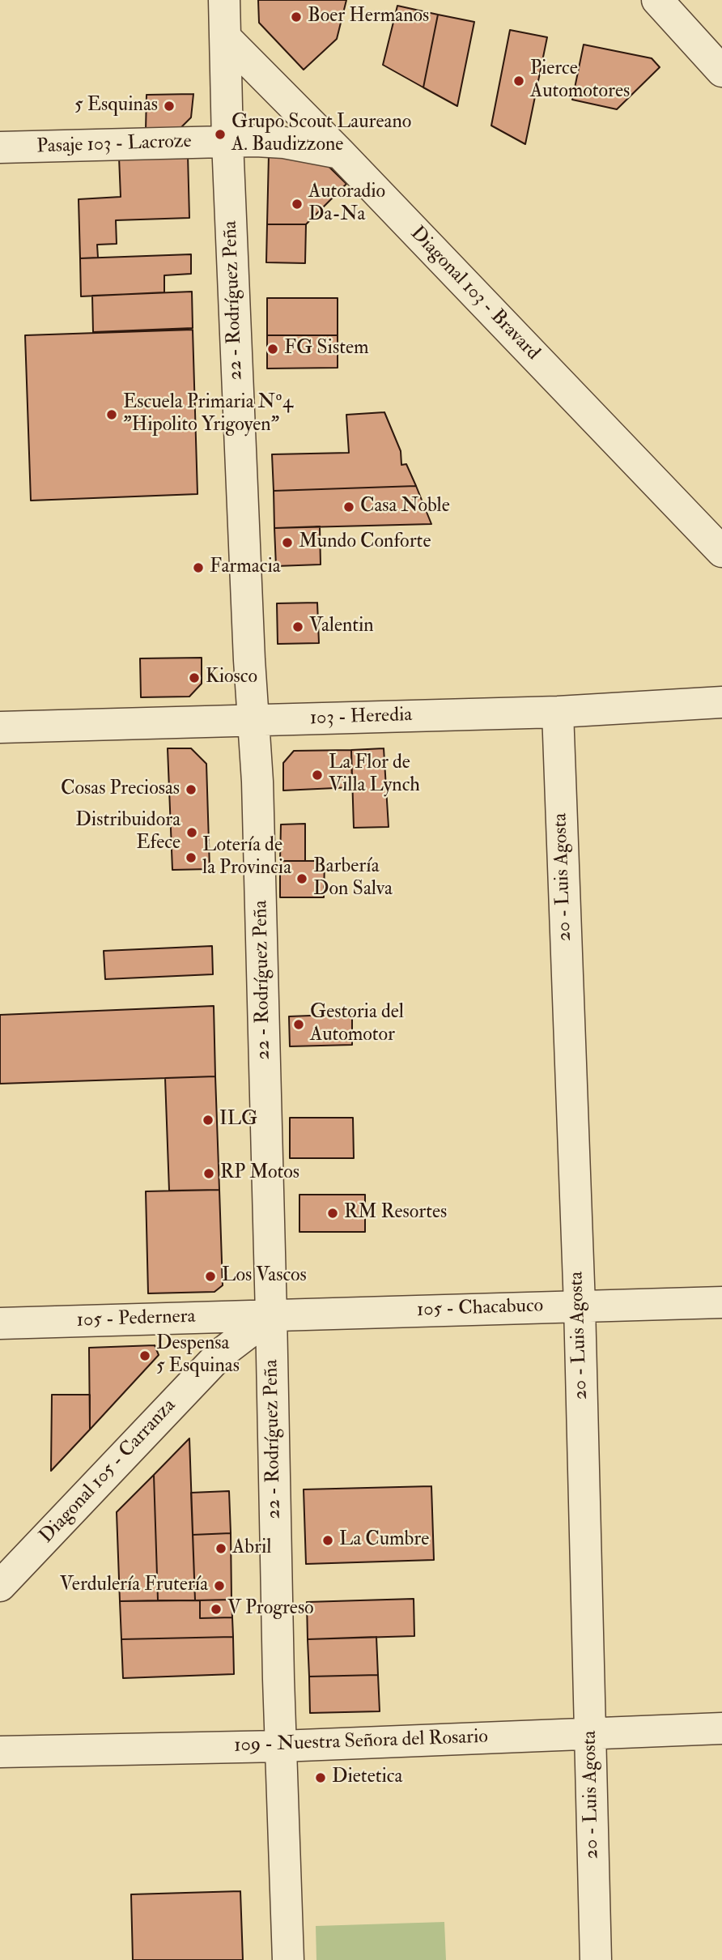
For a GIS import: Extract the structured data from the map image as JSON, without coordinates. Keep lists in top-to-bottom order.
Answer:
{
  "streets": {
    "street": [
      "Pasaje 103 - Lacroze",
      "Diagonal 103 - Bravard",
      "22 - Rodríguez Peña",
      "103 - Heredia",
      "20 - Luis Agosta",
      "105 - Chacabuco",
      "105 - Pedernera",
      "Diagonal 105 - Carranza",
      "109 - Nuestra Señora del Rosario"
    ]
  },
  "crossings": [
    ["Pasaje 103 - Lacroze", "Diagonal 103 - Bravard"],
    ["Pasaje 103 - Lacroze", "22 - Rodríguez Peña"],
    ["Diagonal 103 - Bravard", "22 - Rodríguez Peña"],
    ["22 - Rodríguez Peña", "103 - Heredia"],
    ["22 - Rodríguez Peña", "105 - Chacabuco"],
    ["22 - Rodríguez Peña", "105 - Pedernera"],
    ["22 - Rodríguez Peña", "Diagonal 105 - Carranza"],
    ["22 - Rodríguez Peña", "109 - Nuestra Señora del Rosario"],
    ["103 - Heredia", "20 - Luis Agosta"],
    ["20 - Luis Agosta", "105 - Chacabuco"],
    ["20 - Luis Agosta", "109 - Nuestra Señora del Rosario"],
    ["105 - Chacabuco", "105 - Pedernera"],
    ["105 - Chacabuco", "Diagonal 105 - Carranza"],
    ["105 - Pedernera", "Diagonal 105 - Carranza"]
  ],
  "places": [
    "Boer Hermanos",
    "Pierce Automotores",
    "5 Esquinas",
    "Grupo Scout Laureano A. Baudizzone",
    "Autoradio Da-Na",
    "FG Sistem",
    "Escuela Primaria Nº4 \"Hipolito Yrigoyen\"",
    "Casa Noble",
    "Mundo Conforte",
    "Farmacia",
    "Valentin",
    "Kiosco",
    "La Flor de Villa Lynch",
    "Cosas Preciosas",
    "Distribuidora Efece",
    "Lotería de la Provincia",
    "Barbería Don Salva",
    "Gestoria del Automotor",
    "ILG",
    "RP Motos",
    "RM Resortes",
    "Los Vascos",
    "Despensa 5 Esquinas",
    "La Cumbre",
    "Abril",
    "Verdulería Frutería",
    "V Progreso",
    "Dietetica"
  ]
}
